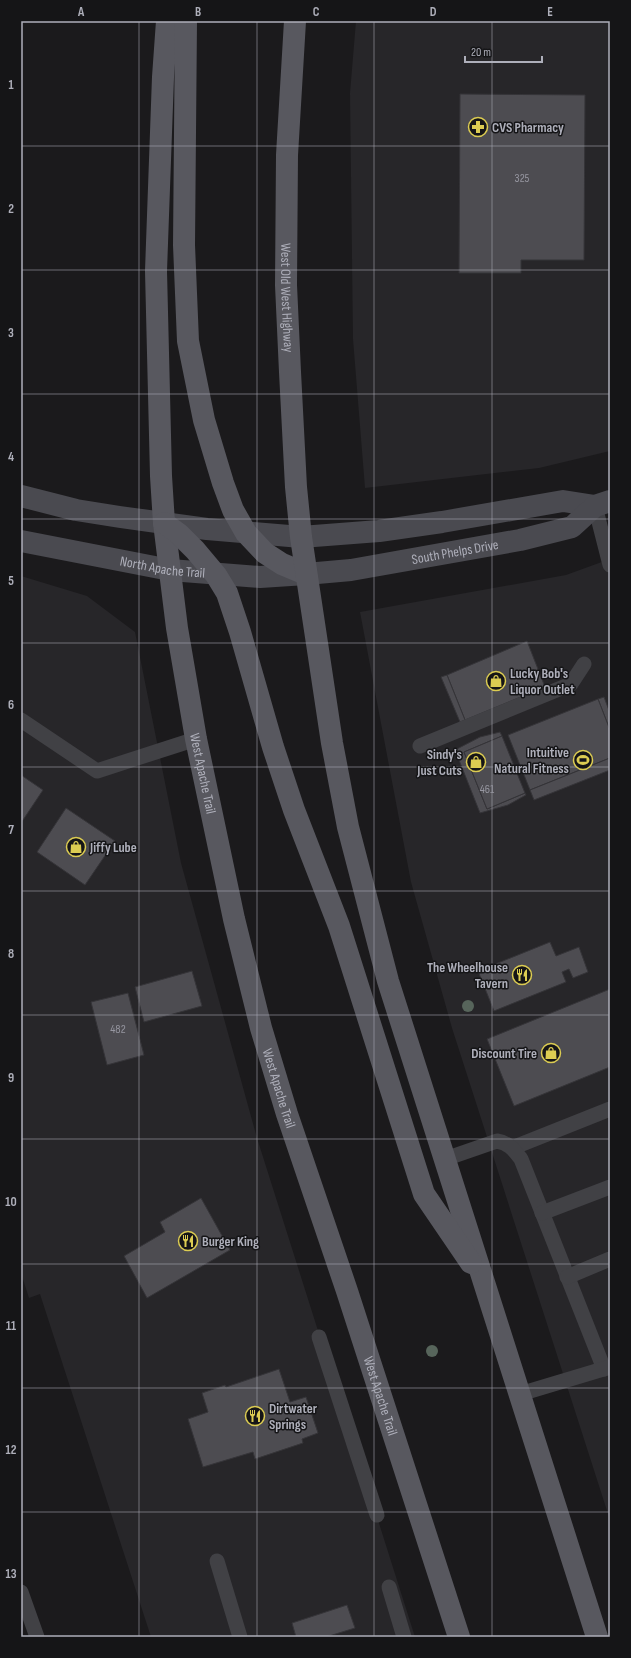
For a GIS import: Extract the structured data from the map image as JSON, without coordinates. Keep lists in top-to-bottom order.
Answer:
{
  "streets": {
    "main road": ["West Old West Highway", "West Apache Trail"],
    "street": ["South Phelps Drive", "North Apache Trail"]
  },
  "crossings": [
    ["West Old West Highway", "South Phelps Drive"],
    ["West Old West Highway", "North Apache Trail"],
    ["South Phelps Drive", "North Apache Trail"],
    ["North Apache Trail", "West Apache Trail"]
  ],
  "places": {
    "pharmacy": ["CVS Pharmacy"],
    "shop": [
      "Lucky Bob's Liquor Outlet",
      "Sindy's Just Cuts",
      "Jiffy Lube",
      "Discount Tire"
    ],
    "sports": ["Intuitive Natural Fitness"],
    "restaurant": ["The Wheelhouse Tavern", "Burger King", "Dirtwater Springs"]
  },
  "house_numbers": ["325", "461", "482"],
  "scale_bar": "20 m",
  "grid": {
    "columns": [
      "A",
      "B",
      "C",
      "D",
      "E"
    ],
    "rows": [
      "1",
      "2",
      "3",
      "4",
      "5",
      "6",
      "7",
      "8",
      "9",
      "10",
      "11",
      "12",
      "13"
    ]
  }
}
